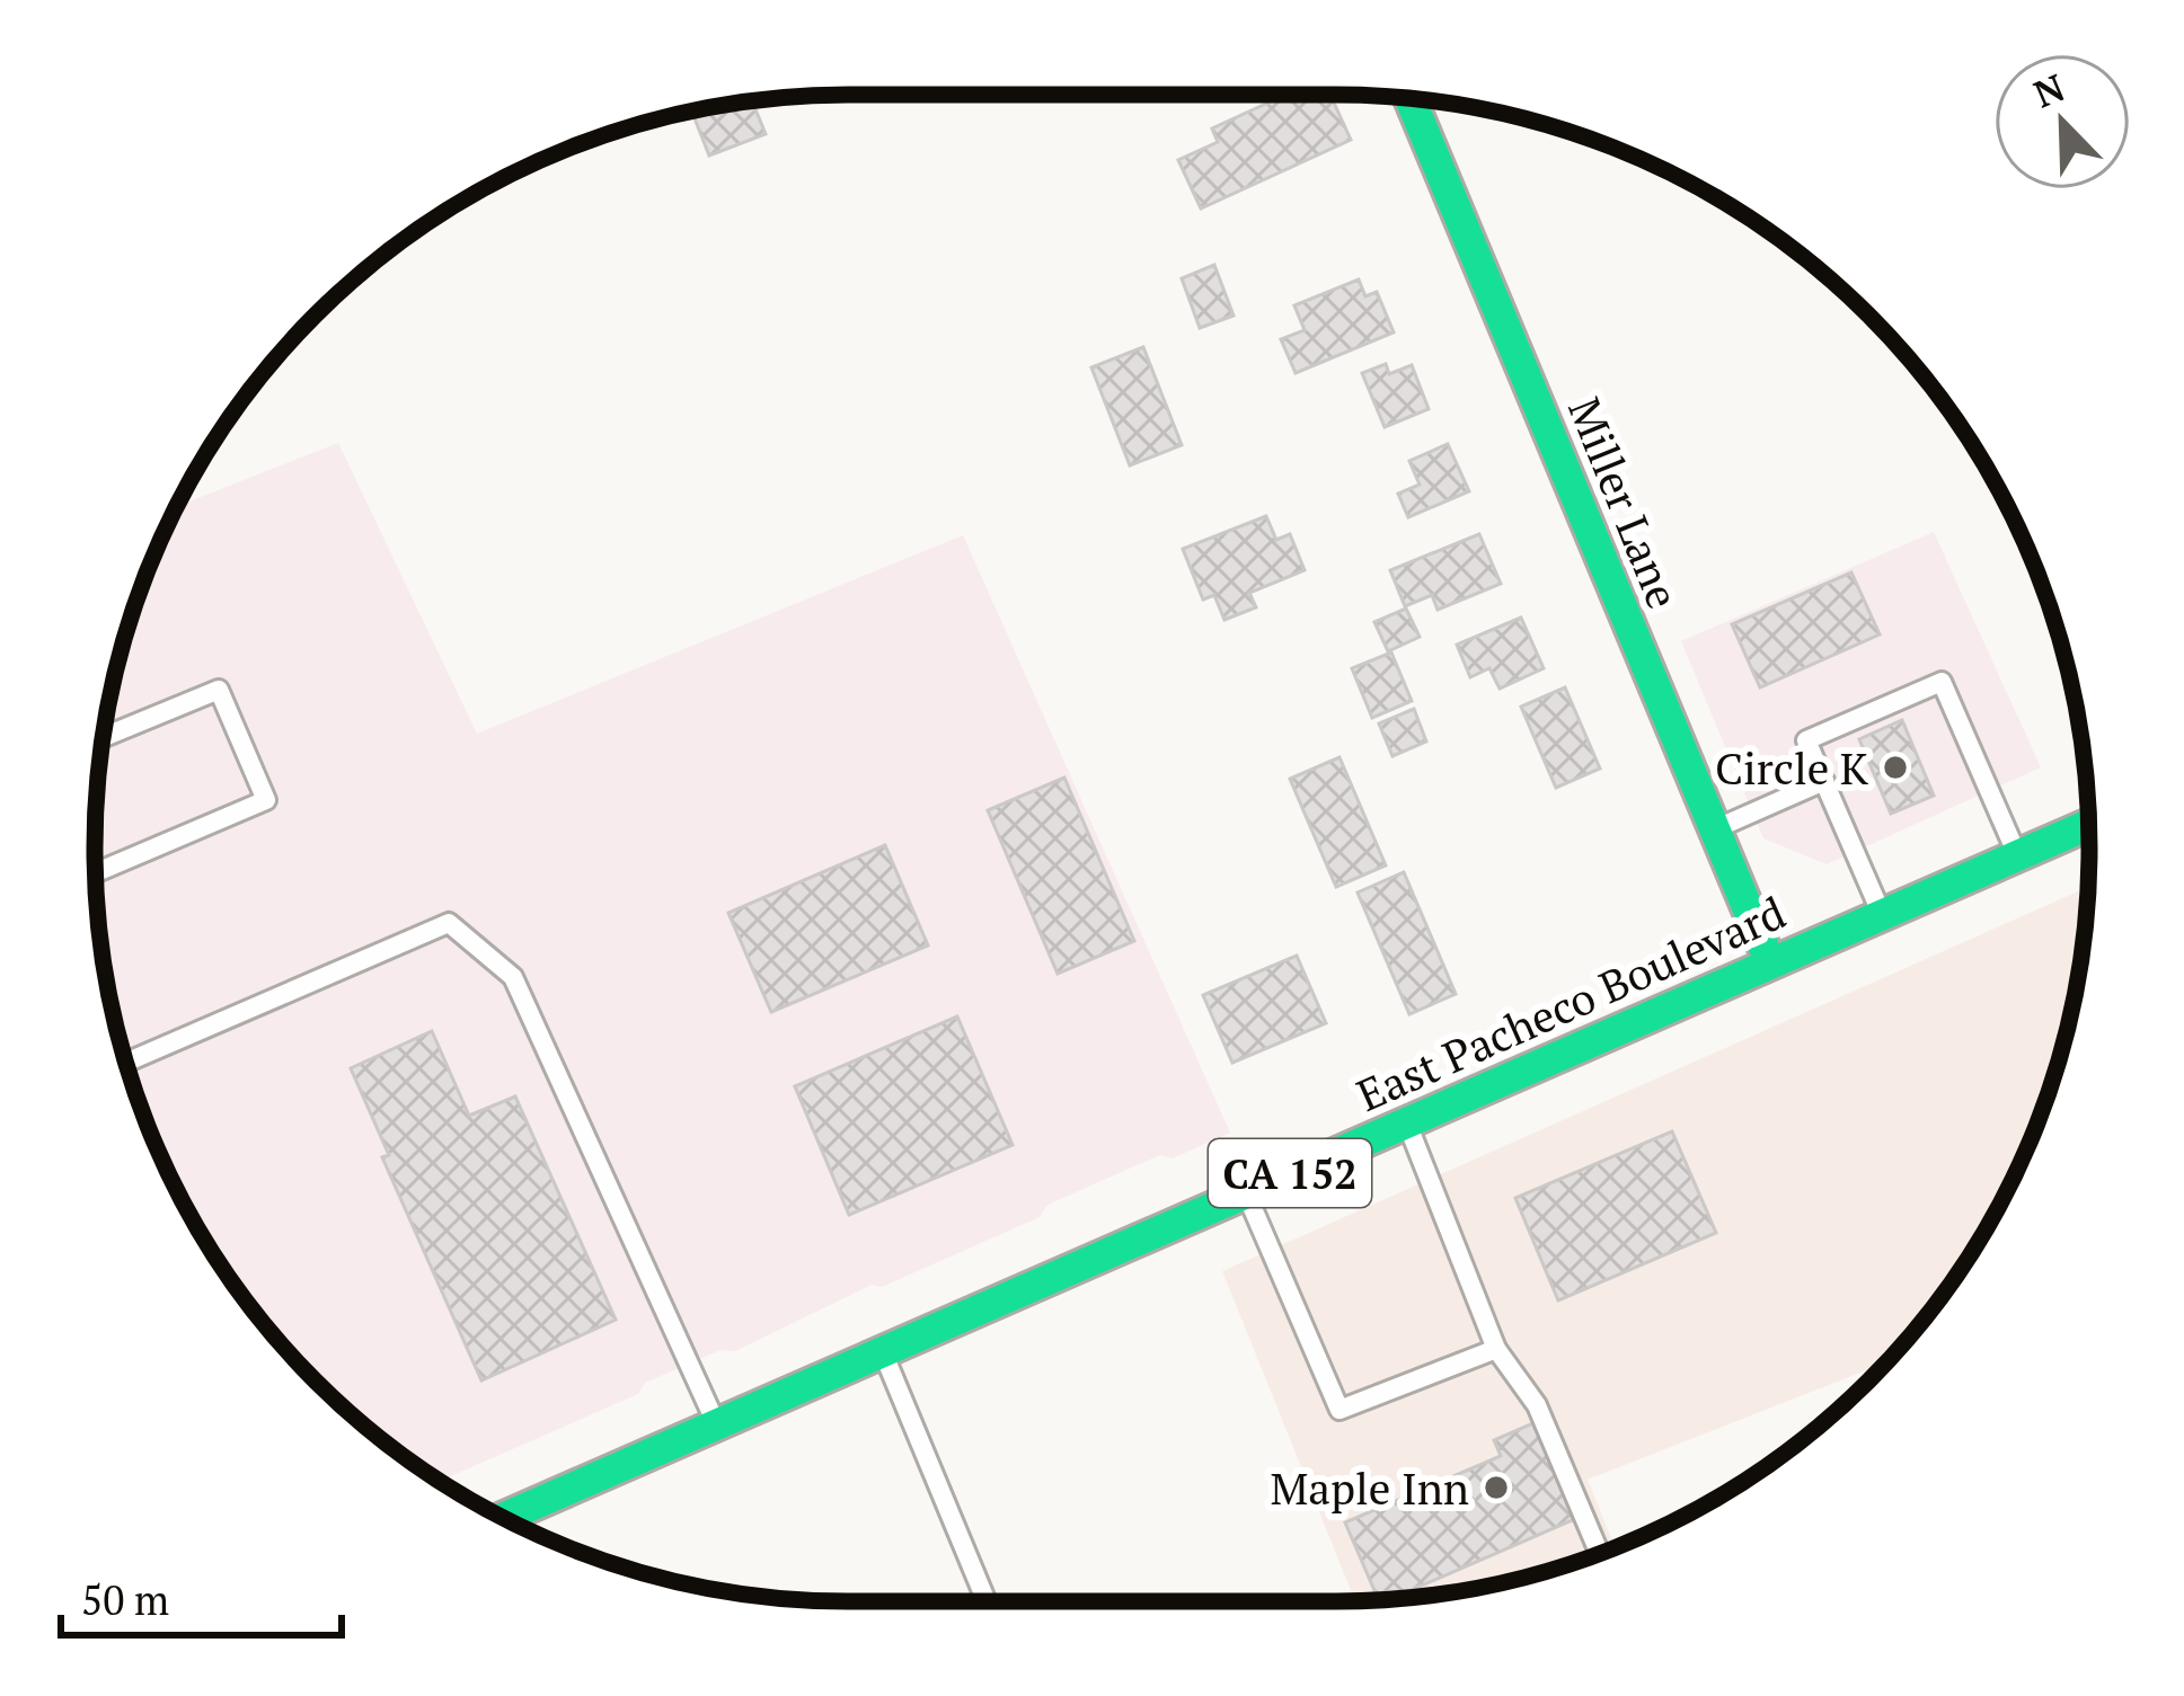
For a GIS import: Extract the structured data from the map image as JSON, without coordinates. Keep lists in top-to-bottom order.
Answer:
{
  "streets": {
    "main road": ["Miller Lane", "East Pacheco Boulevard", "CA 152"]
  },
  "crossings": [
    ["Miller Lane", "East Pacheco Boulevard"]
  ],
  "places": ["Circle K", "Maple Inn"],
  "scale_bar": "50 m",
  "north": "top left"
}
